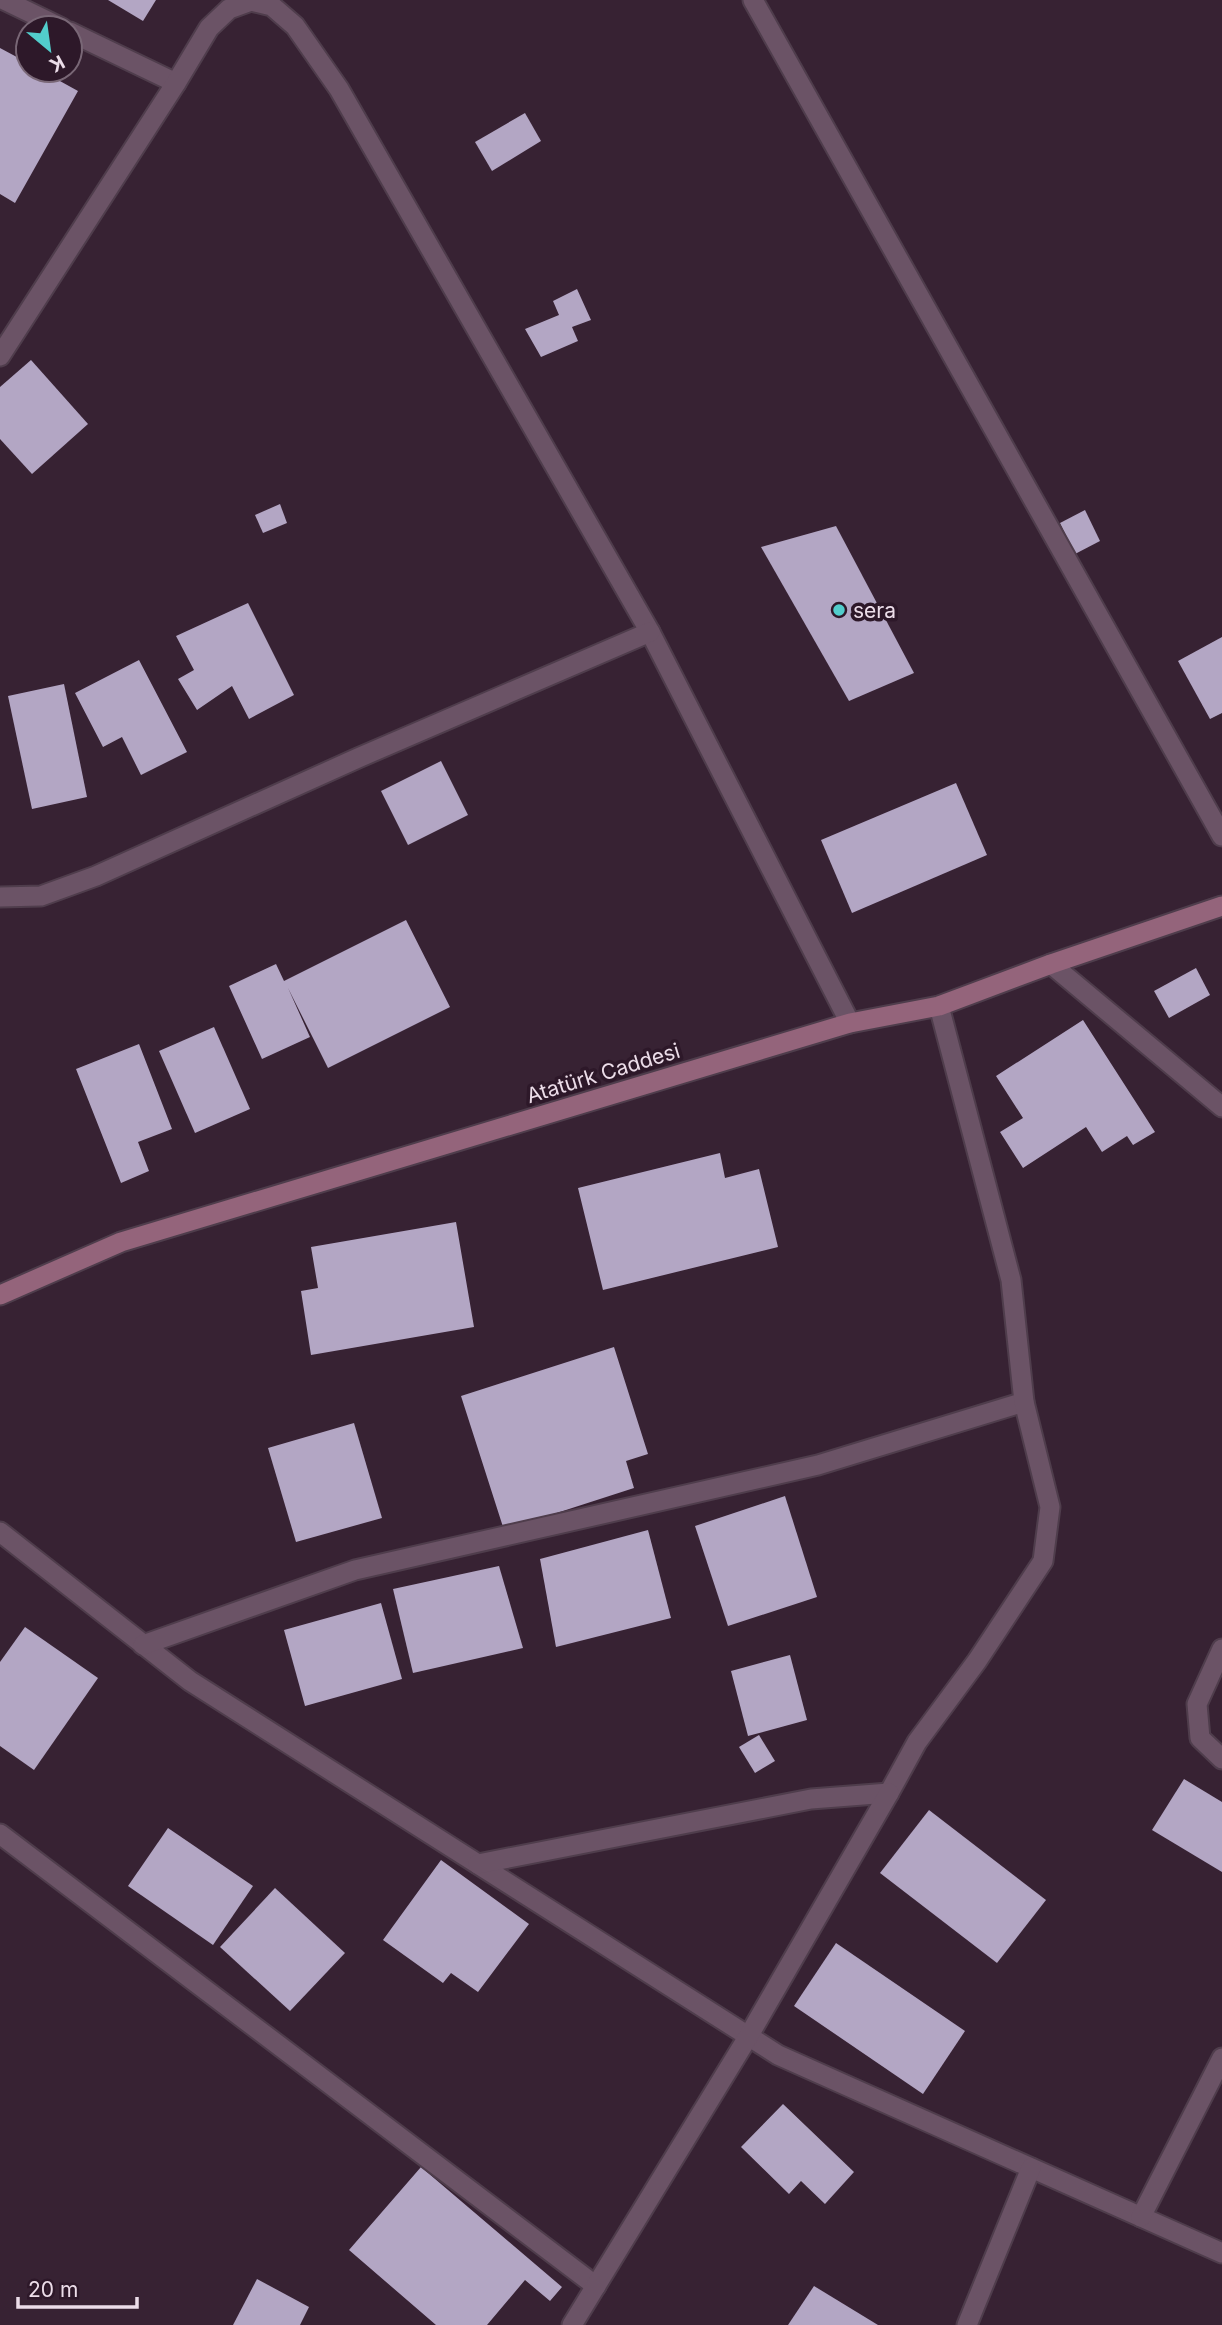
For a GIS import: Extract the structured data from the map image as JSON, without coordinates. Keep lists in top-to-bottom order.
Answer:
{
  "streets": {
    "main road": ["Atatürk Caddesi"]
  },
  "places": ["sera"],
  "scale_bar": "20 m",
  "north": "bottom right"
}
